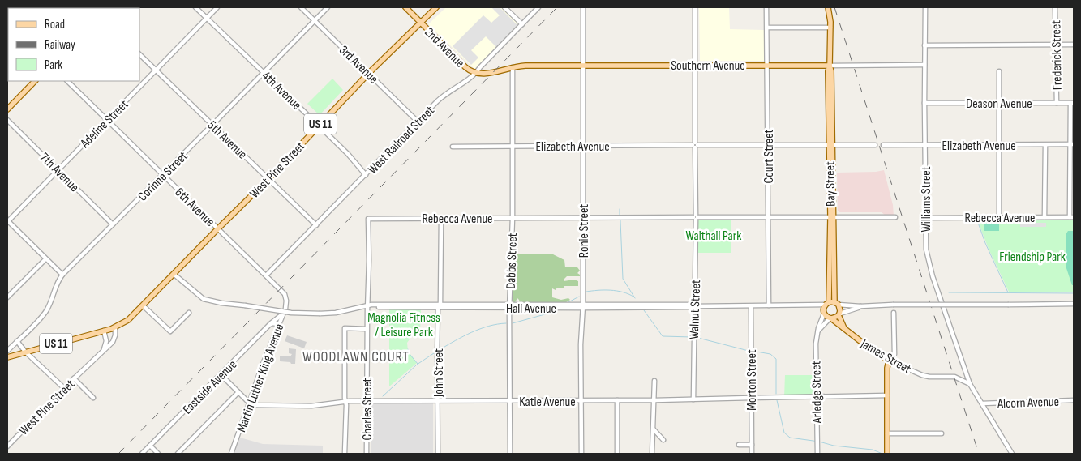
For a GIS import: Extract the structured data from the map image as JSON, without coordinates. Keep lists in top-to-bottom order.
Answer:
{
  "streets": {
    "main road": [
      "2nd Avenue",
      "Southern Avenue",
      "US 11",
      "West Pine Street",
      "Bay Street",
      "James Street"
    ],
    "street": [
      "Frederick Street",
      "3rd Avenue",
      "4th Avenue",
      "Deason Avenue",
      "Adeline Street",
      "5th Avenue",
      "West Railroad Street",
      "Elizabeth Avenue",
      "Court Street",
      "7th Avenue",
      "Corinne Street",
      "Williams Street",
      "6th Avenue",
      "Rebecca Avenue",
      "Ronie Street",
      "Dabbs Street",
      "Hall Avenue",
      "Walnut Street",
      "John Street",
      "Martin Luther King Avenue",
      "Morton Street",
      "Eastside Avenue",
      "Arledge Street",
      "Katie Avenue",
      "Alcorn Avenue",
      "Charles Street"
    ]
  },
  "crossings": [
    ["2nd Avenue", "Southern Avenue"],
    ["2nd Avenue", "West Railroad Street"],
    ["2nd Avenue", "West Pine Street"],
    ["Frederick Street", "Deason Avenue"],
    ["Frederick Street", "Elizabeth Avenue"],
    ["Frederick Street", "Rebecca Avenue"],
    ["3rd Avenue", "West Railroad Street"],
    ["3rd Avenue", "West Pine Street"],
    ["3rd Avenue", "Corinne Street"],
    ["Southern Avenue", "Court Street"],
    ["Southern Avenue", "Bay Street"],
    ["Southern Avenue", "Williams Street"],
    ["Southern Avenue", "Ronie Street"],
    ["Southern Avenue", "Dabbs Street"],
    ["Southern Avenue", "Walnut Street"],
    ["4th Avenue", "Adeline Street"],
    ["4th Avenue", "West Railroad Street"],
    ["4th Avenue", "West Pine Street"],
    ["4th Avenue", "Corinne Street"],
    ["Deason Avenue", "Williams Street"],
    ["Adeline Street", "5th Avenue"],
    ["Adeline Street", "7th Avenue"],
    ["Adeline Street", "6th Avenue"],
    ["US 11", "West Pine Street"],
    ["5th Avenue", "West Railroad Street"],
    ["5th Avenue", "West Pine Street"],
    ["5th Avenue", "Corinne Street"],
    ["West Railroad Street", "6th Avenue"],
    ["Elizabeth Avenue", "Court Street"],
    ["Elizabeth Avenue", "Bay Street"],
    ["Elizabeth Avenue", "Williams Street"],
    ["Elizabeth Avenue", "Ronie Street"],
    ["Elizabeth Avenue", "Dabbs Street"],
    ["Elizabeth Avenue", "Walnut Street"],
    ["Court Street", "Rebecca Avenue"],
    ["Court Street", "Hall Avenue"],
    ["West Pine Street", "6th Avenue"],
    ["West Pine Street", "Hall Avenue"],
    ["7th Avenue", "Corinne Street"],
    ["Corinne Street", "6th Avenue"],
    ["Bay Street", "Rebecca Avenue"],
    ["Bay Street", "Hall Avenue"],
    ["Bay Street", "James Street"],
    ["Bay Street", "Arledge Street"],
    ["Williams Street", "Rebecca Avenue"],
    ["Williams Street", "James Street"],
    ["6th Avenue", "Martin Luther King Avenue"],
    ["Rebecca Avenue", "Ronie Street"],
    ["Rebecca Avenue", "Dabbs Street"],
    ["Rebecca Avenue", "Walnut Street"],
    ["Rebecca Avenue", "John Street"],
    ["Rebecca Avenue", "Charles Street"],
    ["Ronie Street", "Hall Avenue"],
    ["Ronie Street", "Katie Avenue"],
    ["Dabbs Street", "Hall Avenue"],
    ["Dabbs Street", "Katie Avenue"],
    ["Hall Avenue", "Walnut Street"],
    ["Hall Avenue", "James Street"],
    ["Hall Avenue", "John Street"],
    ["Hall Avenue", "Morton Street"],
    ["Hall Avenue", "Arledge Street"],
    ["Hall Avenue", "Charles Street"],
    ["Walnut Street", "Katie Avenue"],
    ["James Street", "Arledge Street"],
    ["John Street", "Katie Avenue"],
    ["Martin Luther King Avenue", "Eastside Avenue"],
    ["Martin Luther King Avenue", "Katie Avenue"],
    ["Morton Street", "Katie Avenue"],
    ["Arledge Street", "Katie Avenue"],
    ["Katie Avenue", "Charles Street"]
  ],
  "districts": ["WOODLAWN COURT"],
  "parks": ["Walthall Park", "Friendship Park", "Magnolia Fitness / Leisure Park"],
  "legend": ["Road", "Railway", "Park"]
}
